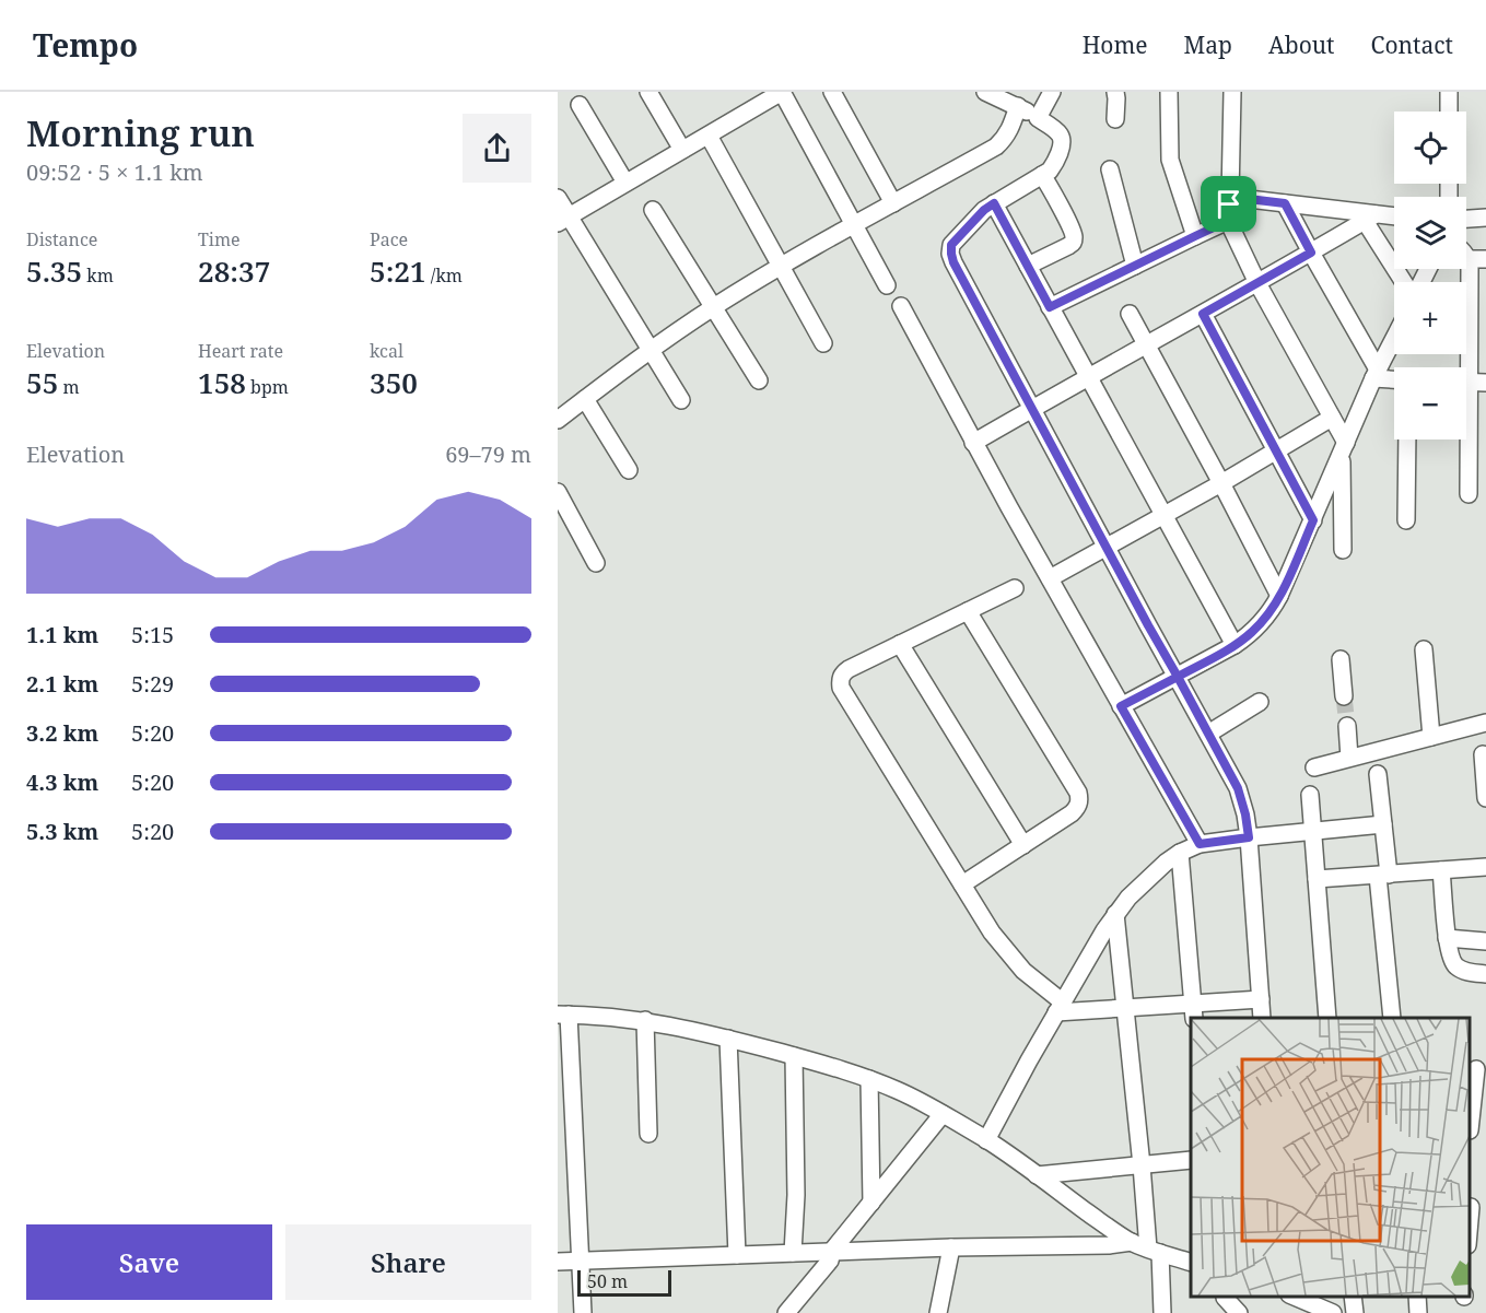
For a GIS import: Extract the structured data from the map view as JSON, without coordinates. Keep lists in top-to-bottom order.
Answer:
{
  "scale_bar": "50 m",
  "page": {
    "header": "Tempo",
    "nav": [
      "Home",
      "Map",
      "About",
      "Contact"
    ],
    "heading": ["Morning run", "09:52 · 5 × 1.1 km"],
    "map_buttons": ["+", "−"],
    "stats": [
      ["Distance", "5.35 km"],
      ["Time", "28:37"],
      ["Pace", "5:21 /km"],
      ["Elevation", "55 m"],
      ["Heart rate", "158 bpm"],
      ["kcal", "350"]
    ],
    "chart": ["Elevation", "69–79 m"],
    "list": [
      {
        "name": "1.1 km",
        "note": "5:15"
      },
      {
        "name": "2.1 km",
        "note": "5:29"
      },
      {
        "name": "3.2 km",
        "note": "5:20"
      },
      {
        "name": "4.3 km",
        "note": "5:20"
      },
      {
        "name": "5.3 km",
        "note": "5:20"
      }
    ],
    "buttons": ["Save", "Share"],
    "scale": "50 m"
  }
}
